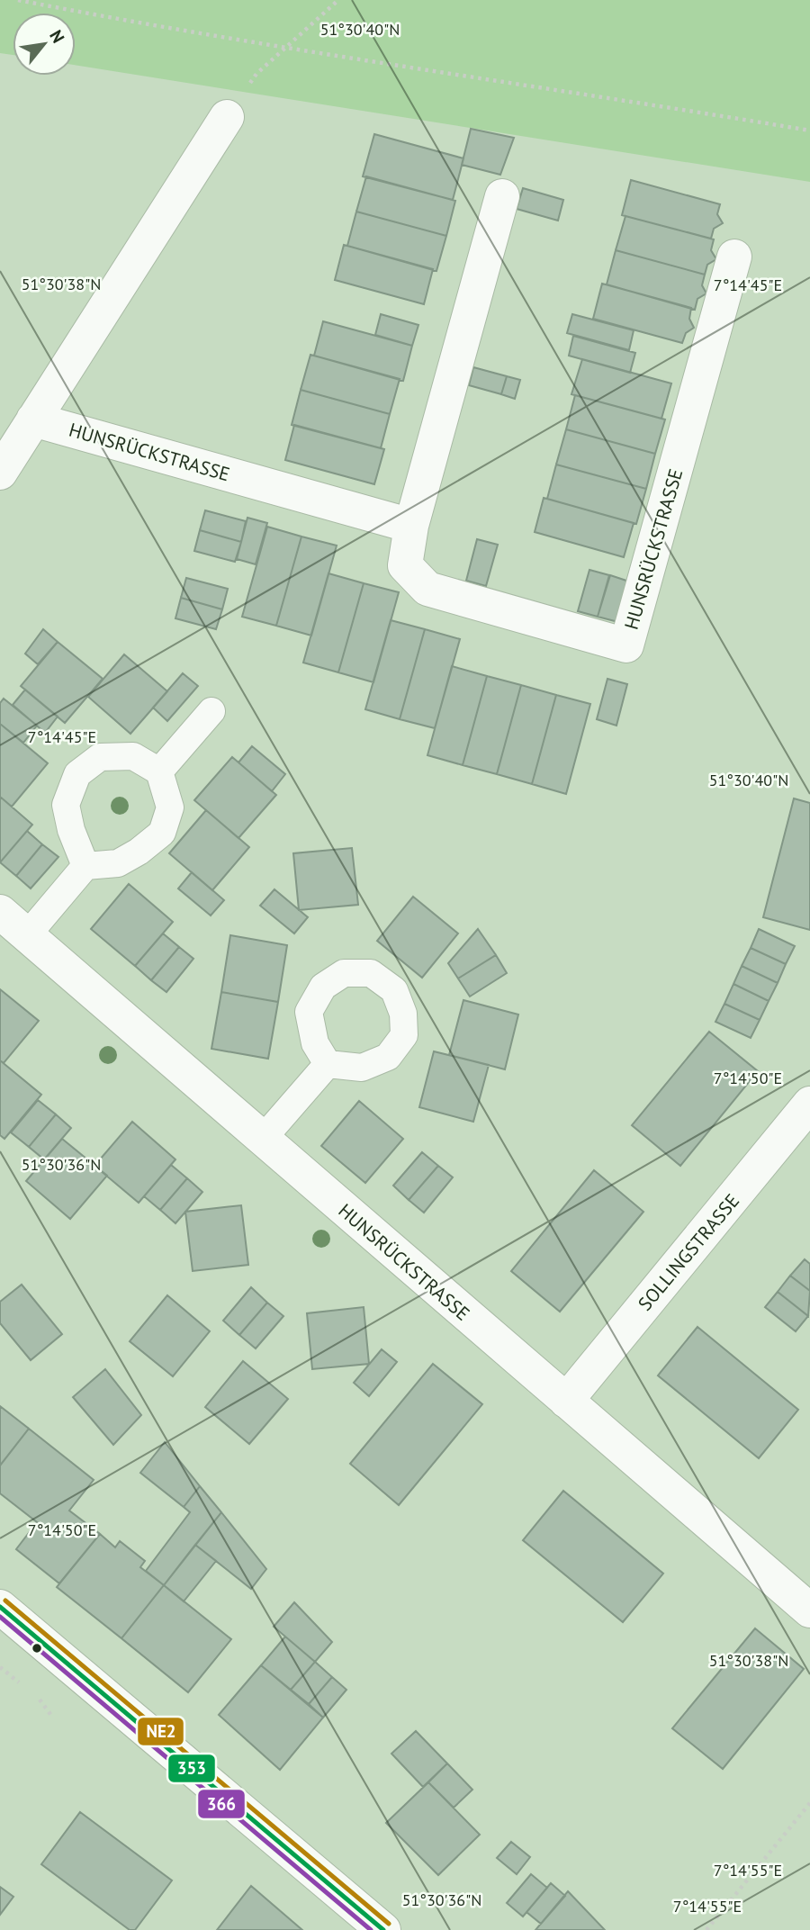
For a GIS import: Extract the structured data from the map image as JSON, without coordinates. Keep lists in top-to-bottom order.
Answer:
{
  "streets": {
    "street": ["HUNSRÜCKSTRASSE", "SOLLINGSTRASSE"]
  },
  "crossings": [
    ["HUNSRÜCKSTRASSE", "SOLLINGSTRASSE"]
  ],
  "lines": ["transit line NE2", "transit line 353", "transit line 366"],
  "north": "top right",
  "coordinates": [
    "51°30'40\"N",
    "51°30'38\"N",
    "7°14'45\"E",
    "7°14'50\"E",
    "51°30'36\"N",
    "7°14'55\"E"
  ]
}
